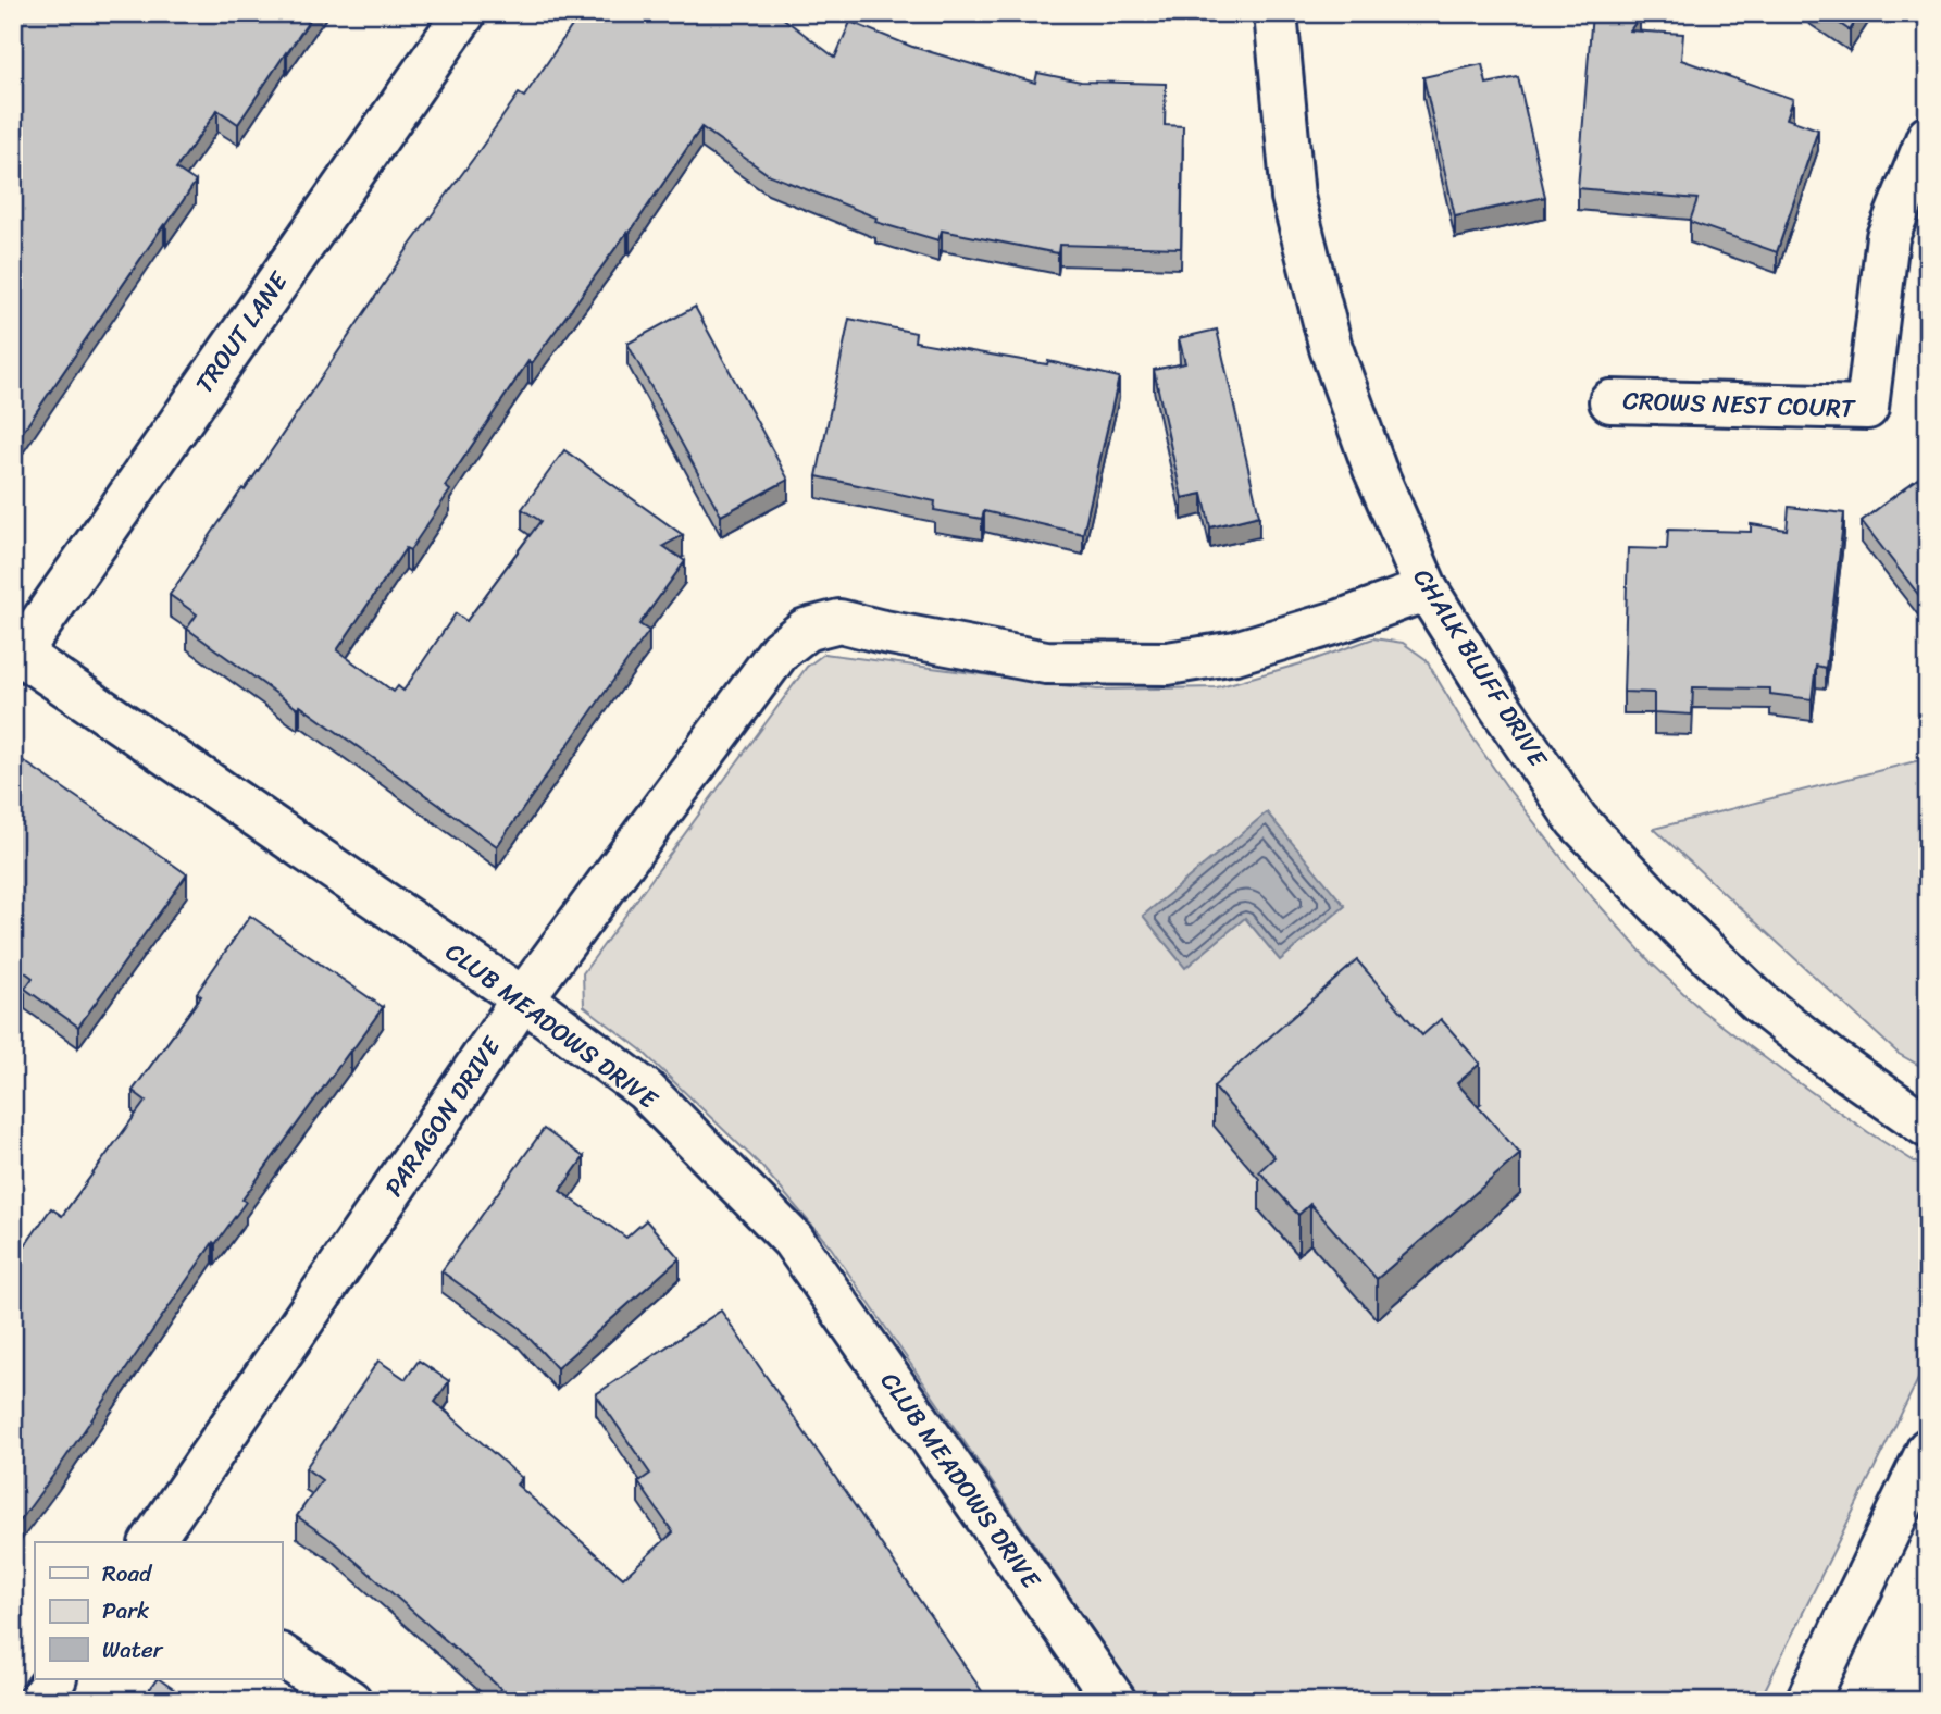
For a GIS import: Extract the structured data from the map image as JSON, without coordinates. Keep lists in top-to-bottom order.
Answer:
{
  "streets": {
    "street": [
      "TROUT LANE",
      "CROWS NEST COURT",
      "CHALK BLUFF DRIVE",
      "CLUB MEADOWS DRIVE",
      "PARAGON DRIVE"
    ]
  },
  "crossings": [
    ["TROUT LANE", "CLUB MEADOWS DRIVE"],
    ["CHALK BLUFF DRIVE", "PARAGON DRIVE"],
    ["CLUB MEADOWS DRIVE", "PARAGON DRIVE"]
  ],
  "legend": ["Road", "Park", "Water"]
}
